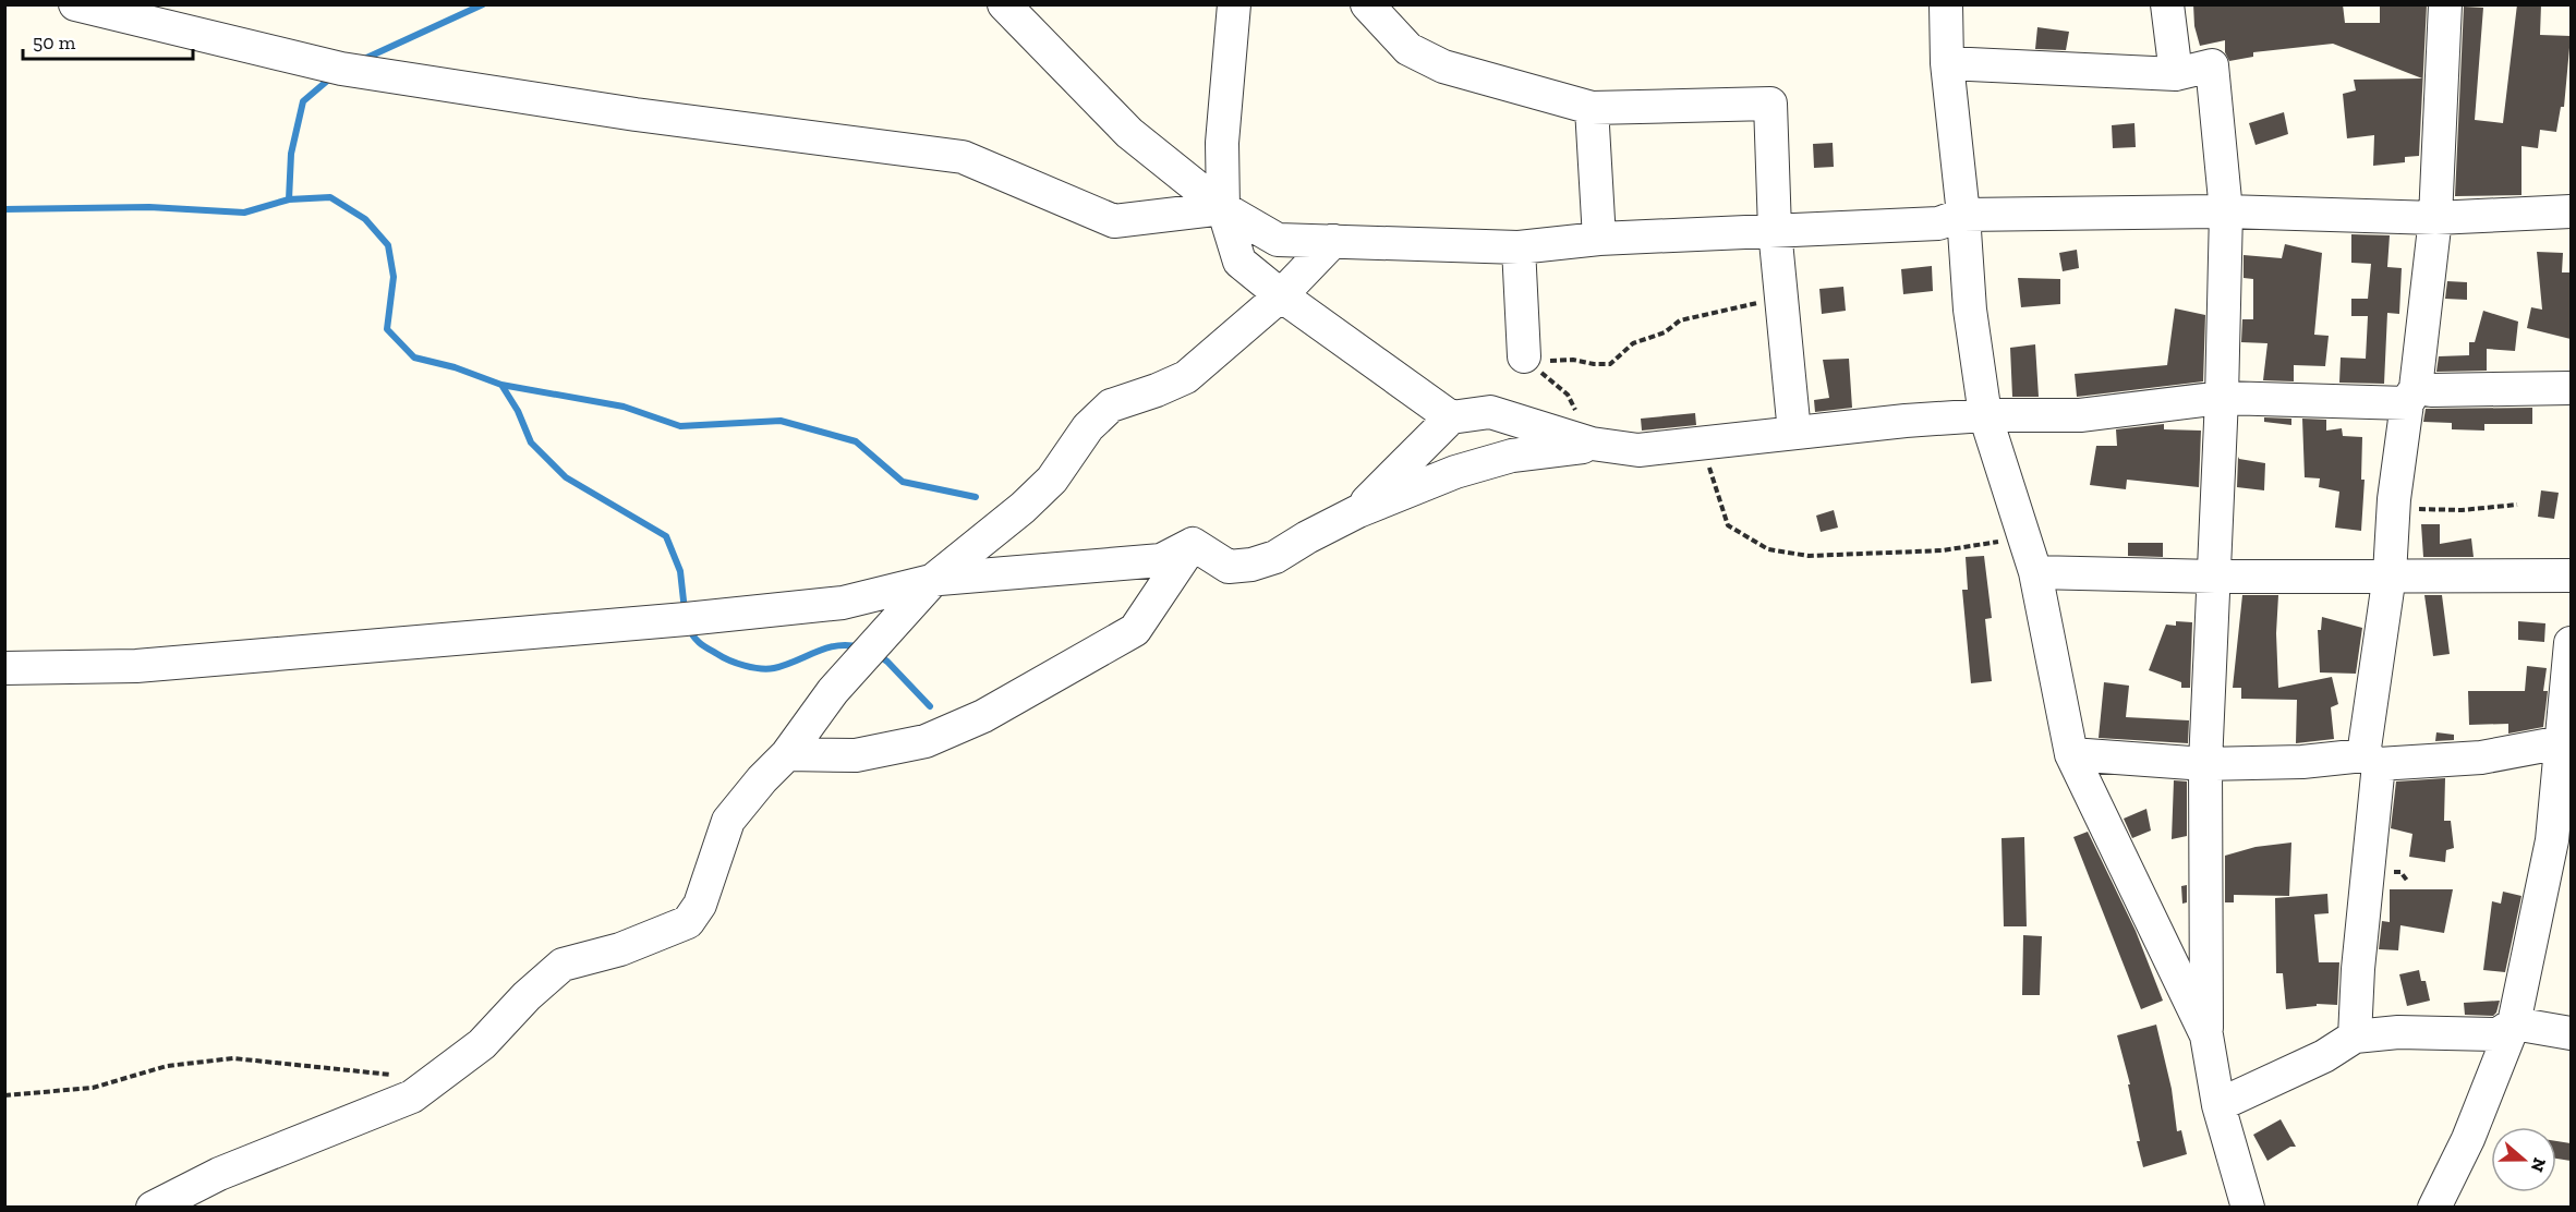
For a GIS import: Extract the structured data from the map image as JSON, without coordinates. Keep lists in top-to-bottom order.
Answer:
{
  "scale_bar": "50 m",
  "north": "right"
}
